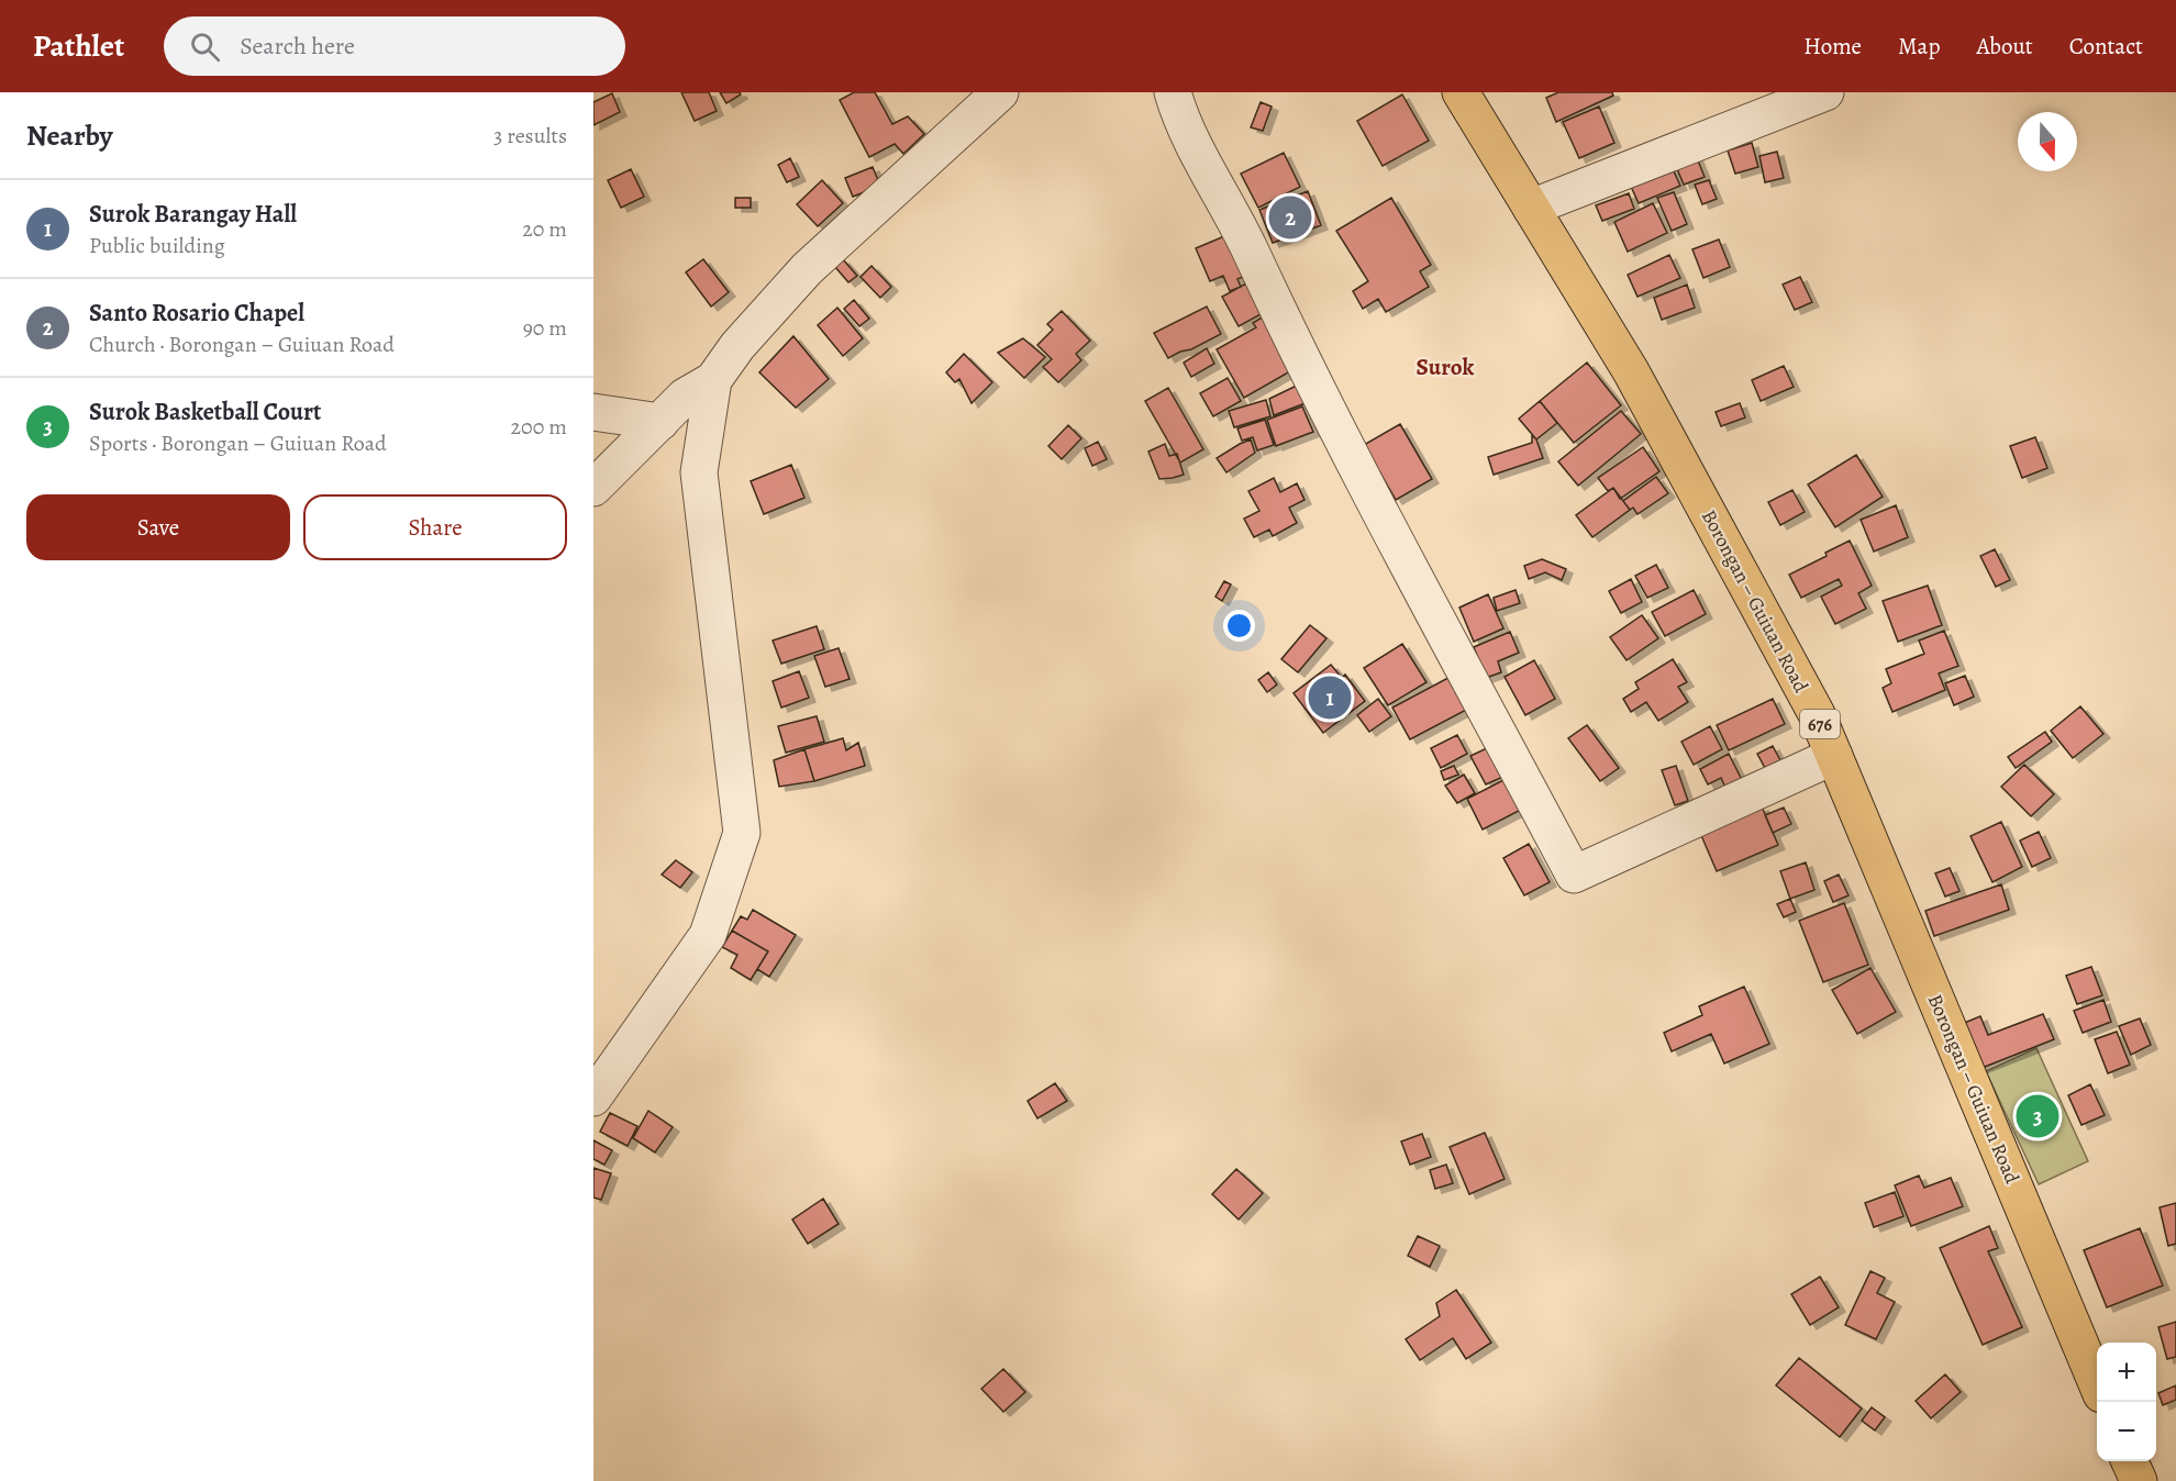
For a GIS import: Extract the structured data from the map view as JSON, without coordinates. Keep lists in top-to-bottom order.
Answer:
{
  "streets": {
    "main road": ["Borongan – Guiuan Road", "676"]
  },
  "districts": ["Surok"],
  "north": "bottom",
  "page": {
    "header": "Pathlet",
    "search": "Search here",
    "nav": [
      "Home",
      "Map",
      "About",
      "Contact"
    ],
    "heading": ["Nearby", "3 results"],
    "list": [
      {
        "mark": "1",
        "name": "Surok Barangay Hall",
        "note": "Public building",
        "value": "20 m"
      },
      {
        "mark": "2",
        "name": "Santo Rosario Chapel",
        "note": "Church · Borongan – Guiuan Road",
        "value": "90 m"
      },
      {
        "mark": "3",
        "name": "Surok Basketball Court",
        "note": "Sports · Borongan – Guiuan Road",
        "value": "200 m"
      }
    ],
    "pins": ["2", "1", "3"],
    "buttons": ["Save", "Share"],
    "map_buttons": ["+", "−"]
  }
}
